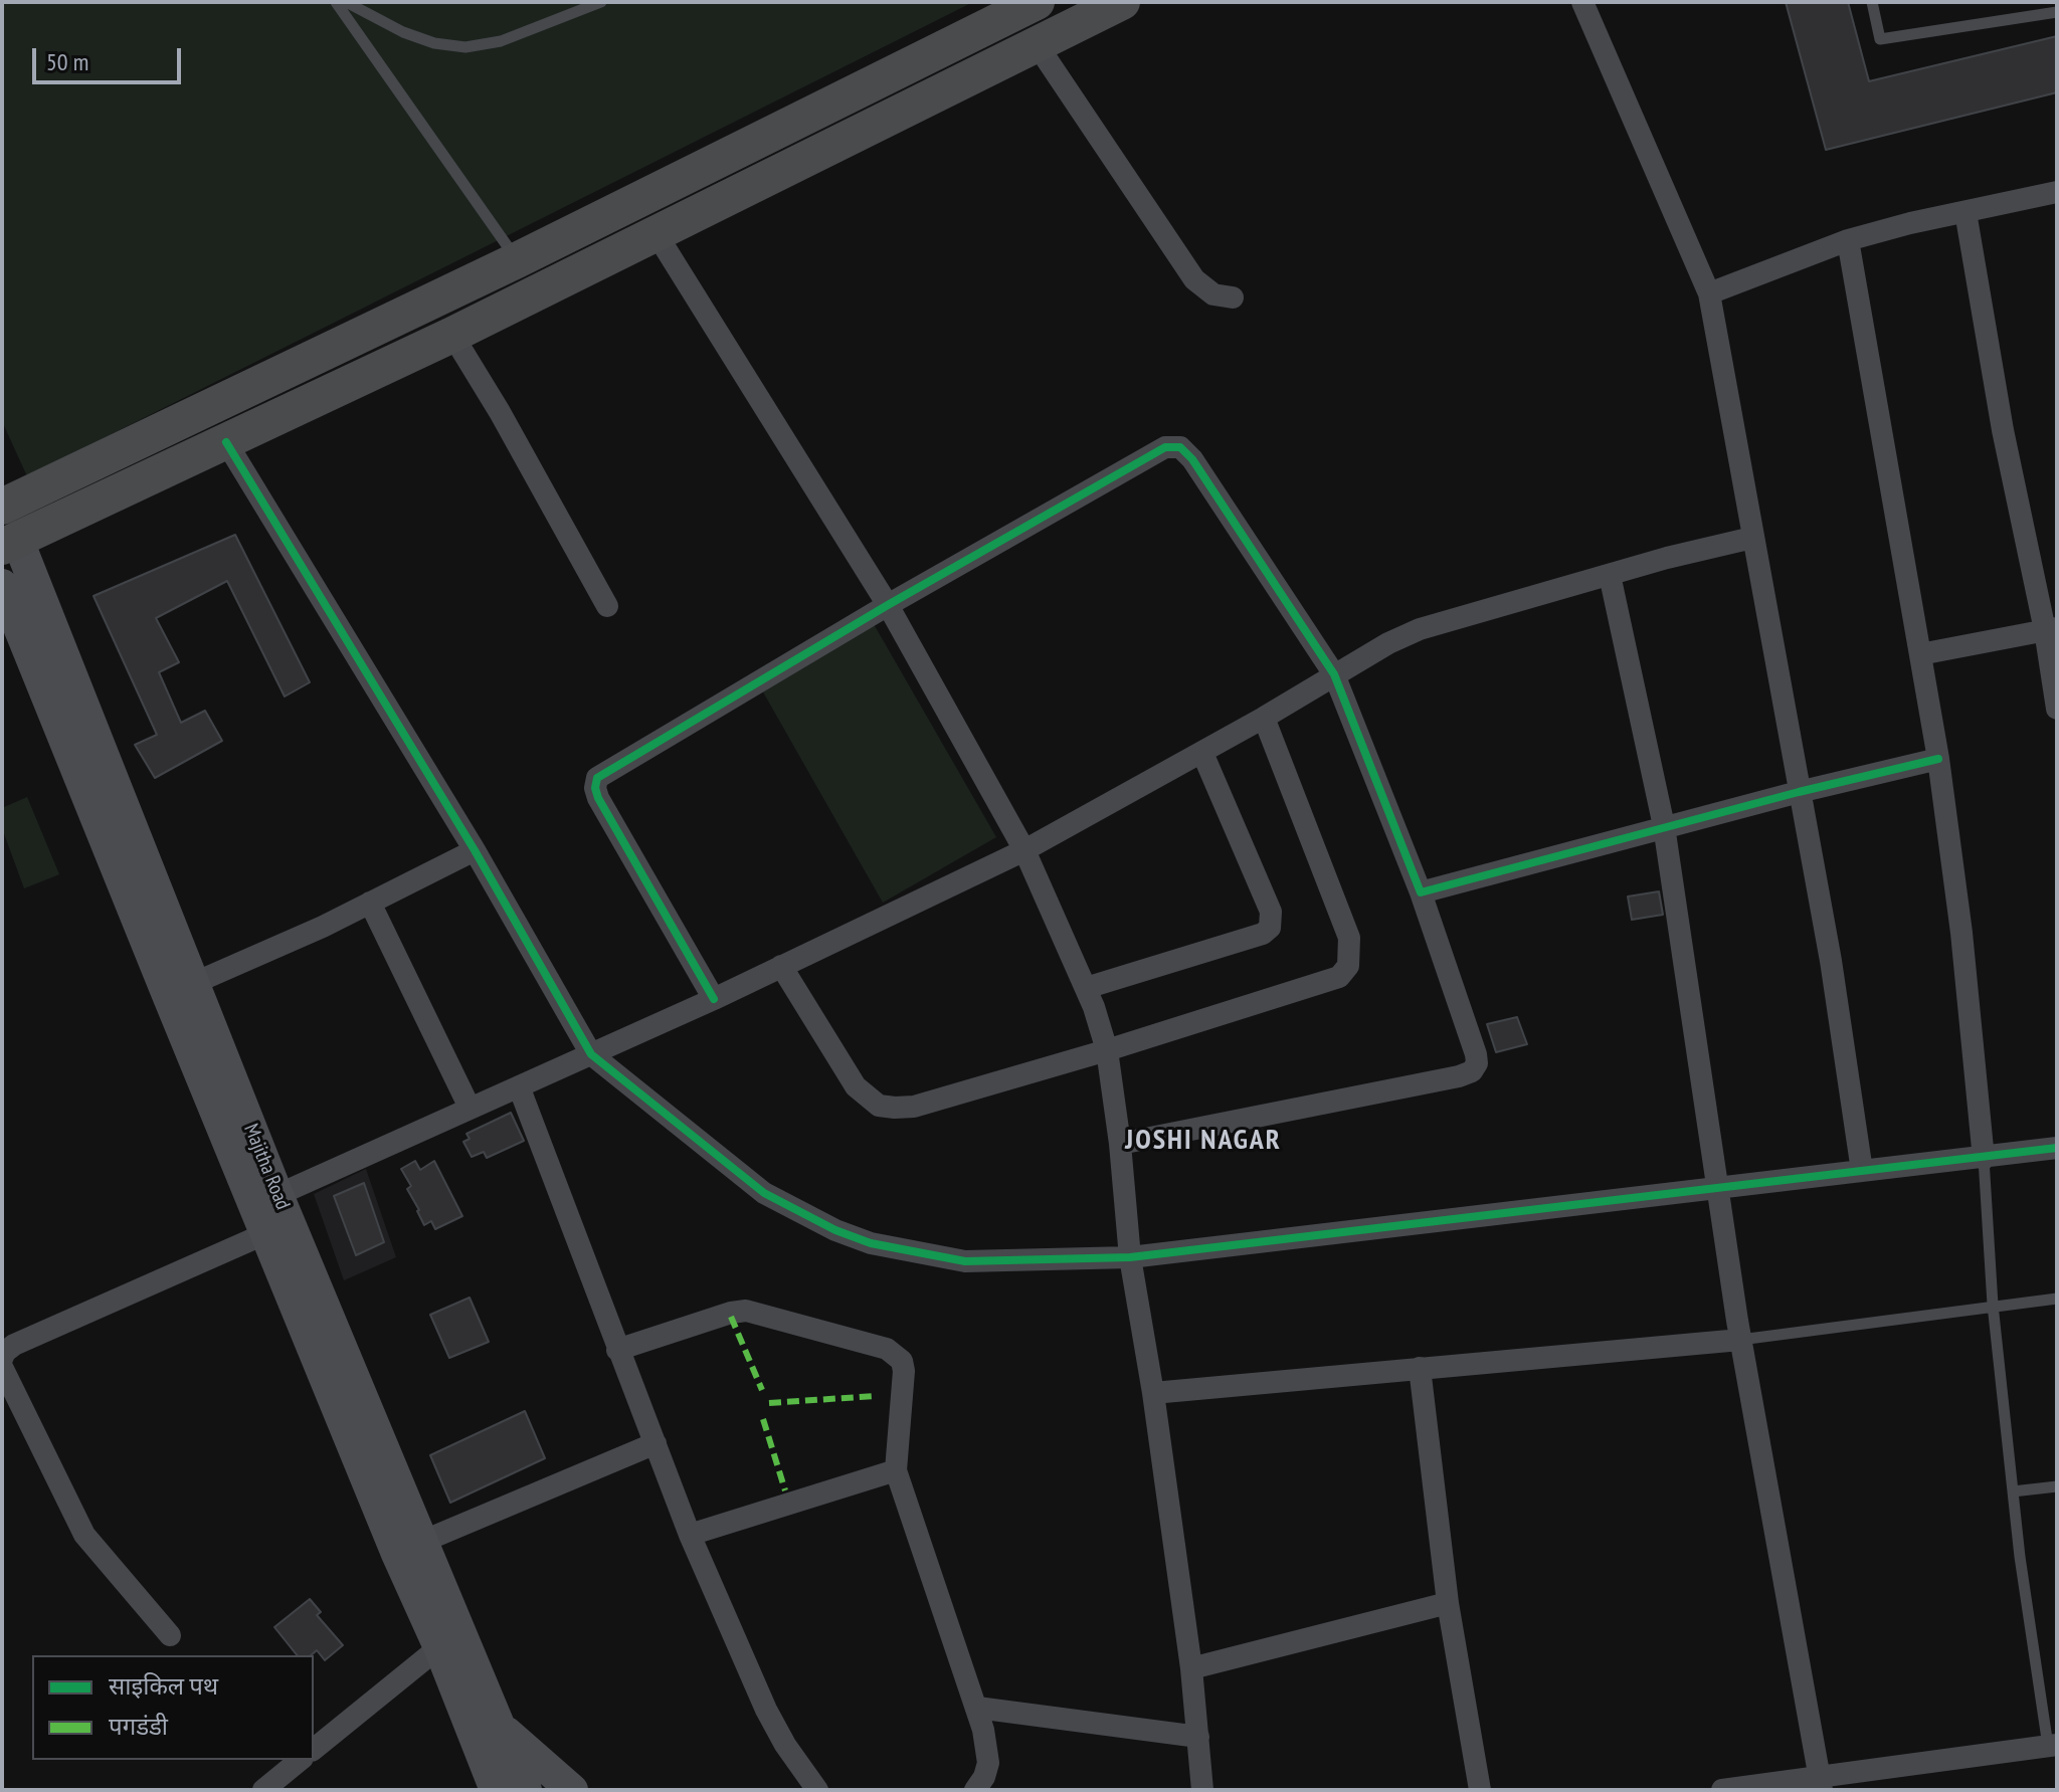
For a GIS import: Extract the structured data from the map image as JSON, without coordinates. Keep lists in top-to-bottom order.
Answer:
{
  "streets": {
    "main road": ["Majitha Road"]
  },
  "districts": ["JOSHI NAGAR"],
  "legend": ["साइकिल पथ", "पगडंडी"],
  "scale_bar": "50 m"
}
